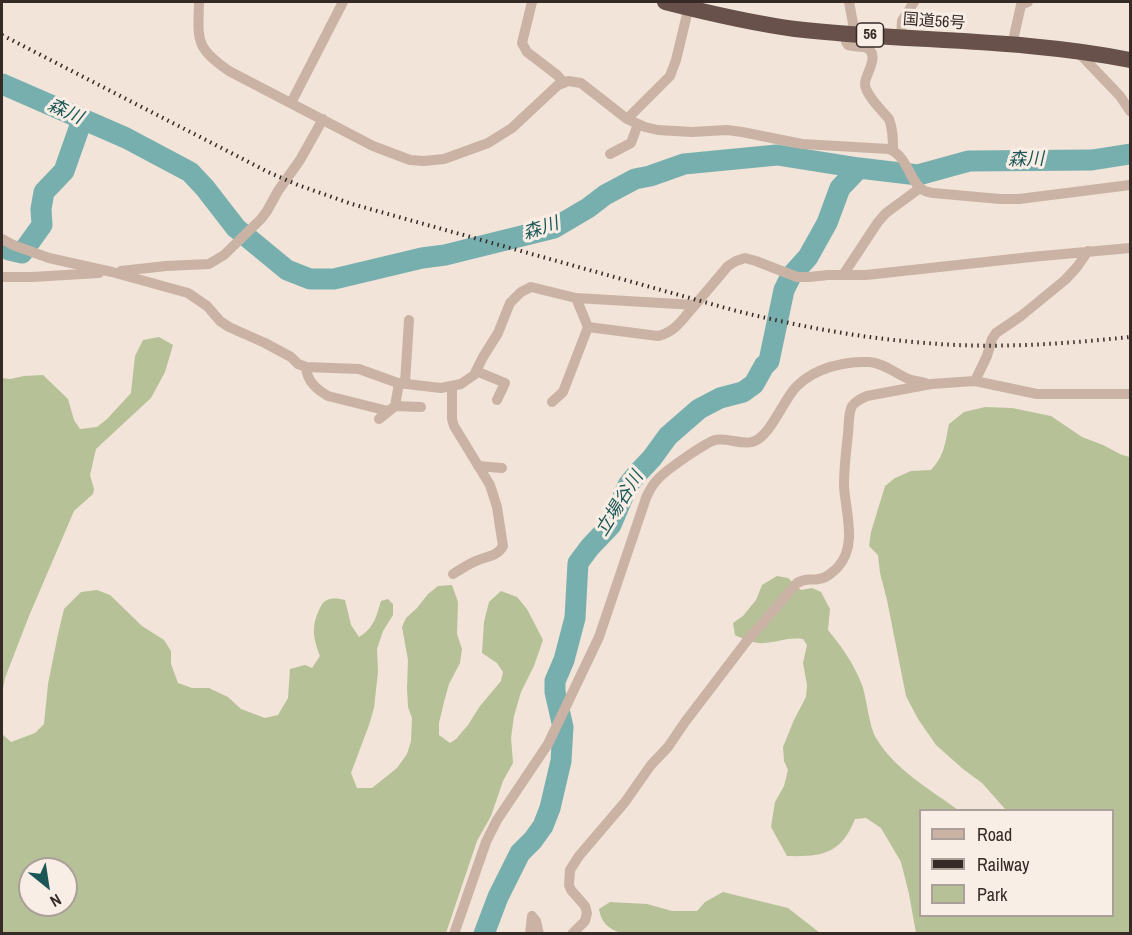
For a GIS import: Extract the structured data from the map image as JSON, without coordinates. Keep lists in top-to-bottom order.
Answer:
{
  "streets": {
    "highway": ["国道56号", "56"]
  },
  "water": ["森川", "立場谷川"],
  "legend": ["Road", "Railway", "Park"],
  "north": "bottom right"
}
